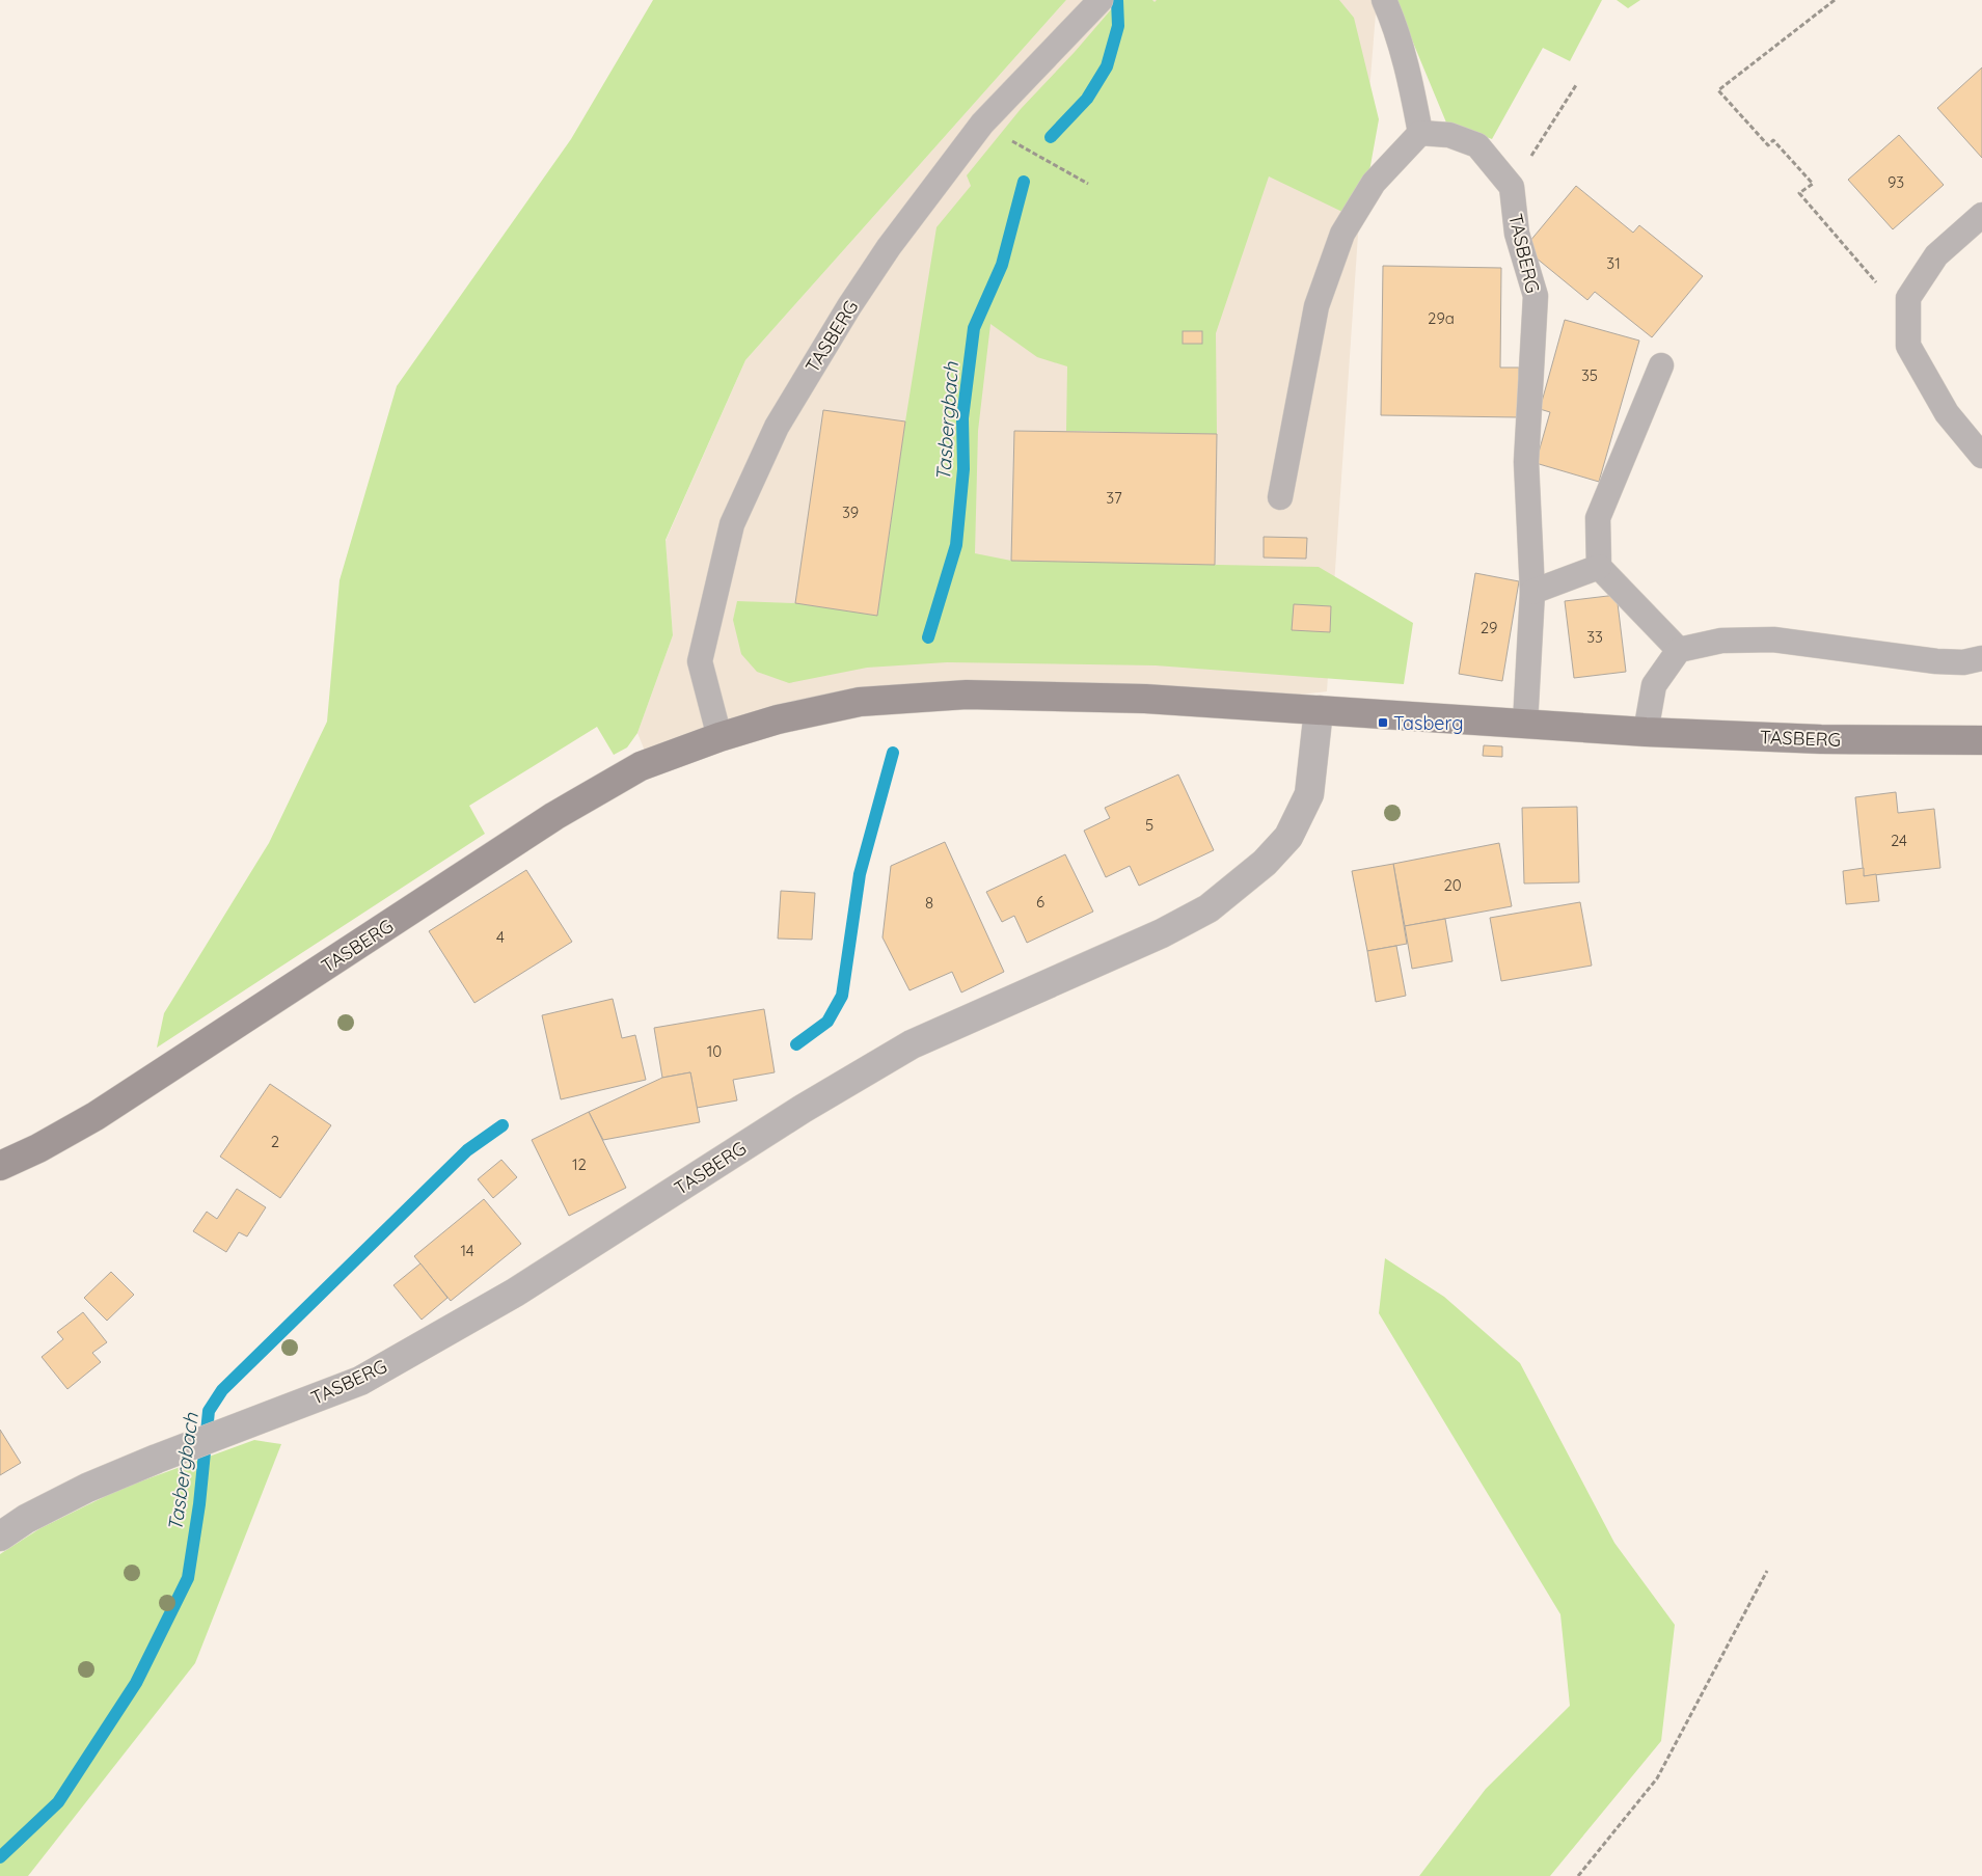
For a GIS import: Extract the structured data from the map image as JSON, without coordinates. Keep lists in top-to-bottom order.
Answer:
{
  "streets": {
    "main road": ["TASBERG"]
  },
  "water": ["Tasbergbach"],
  "places": {
    "transit": ["Tasberg"]
  },
  "house_numbers": [
    "93",
    "31",
    "29a",
    "35",
    "37",
    "39",
    "29",
    "33",
    "5",
    "24",
    "20",
    "6",
    "8",
    "4",
    "10",
    "2",
    "12",
    "14"
  ]
}
